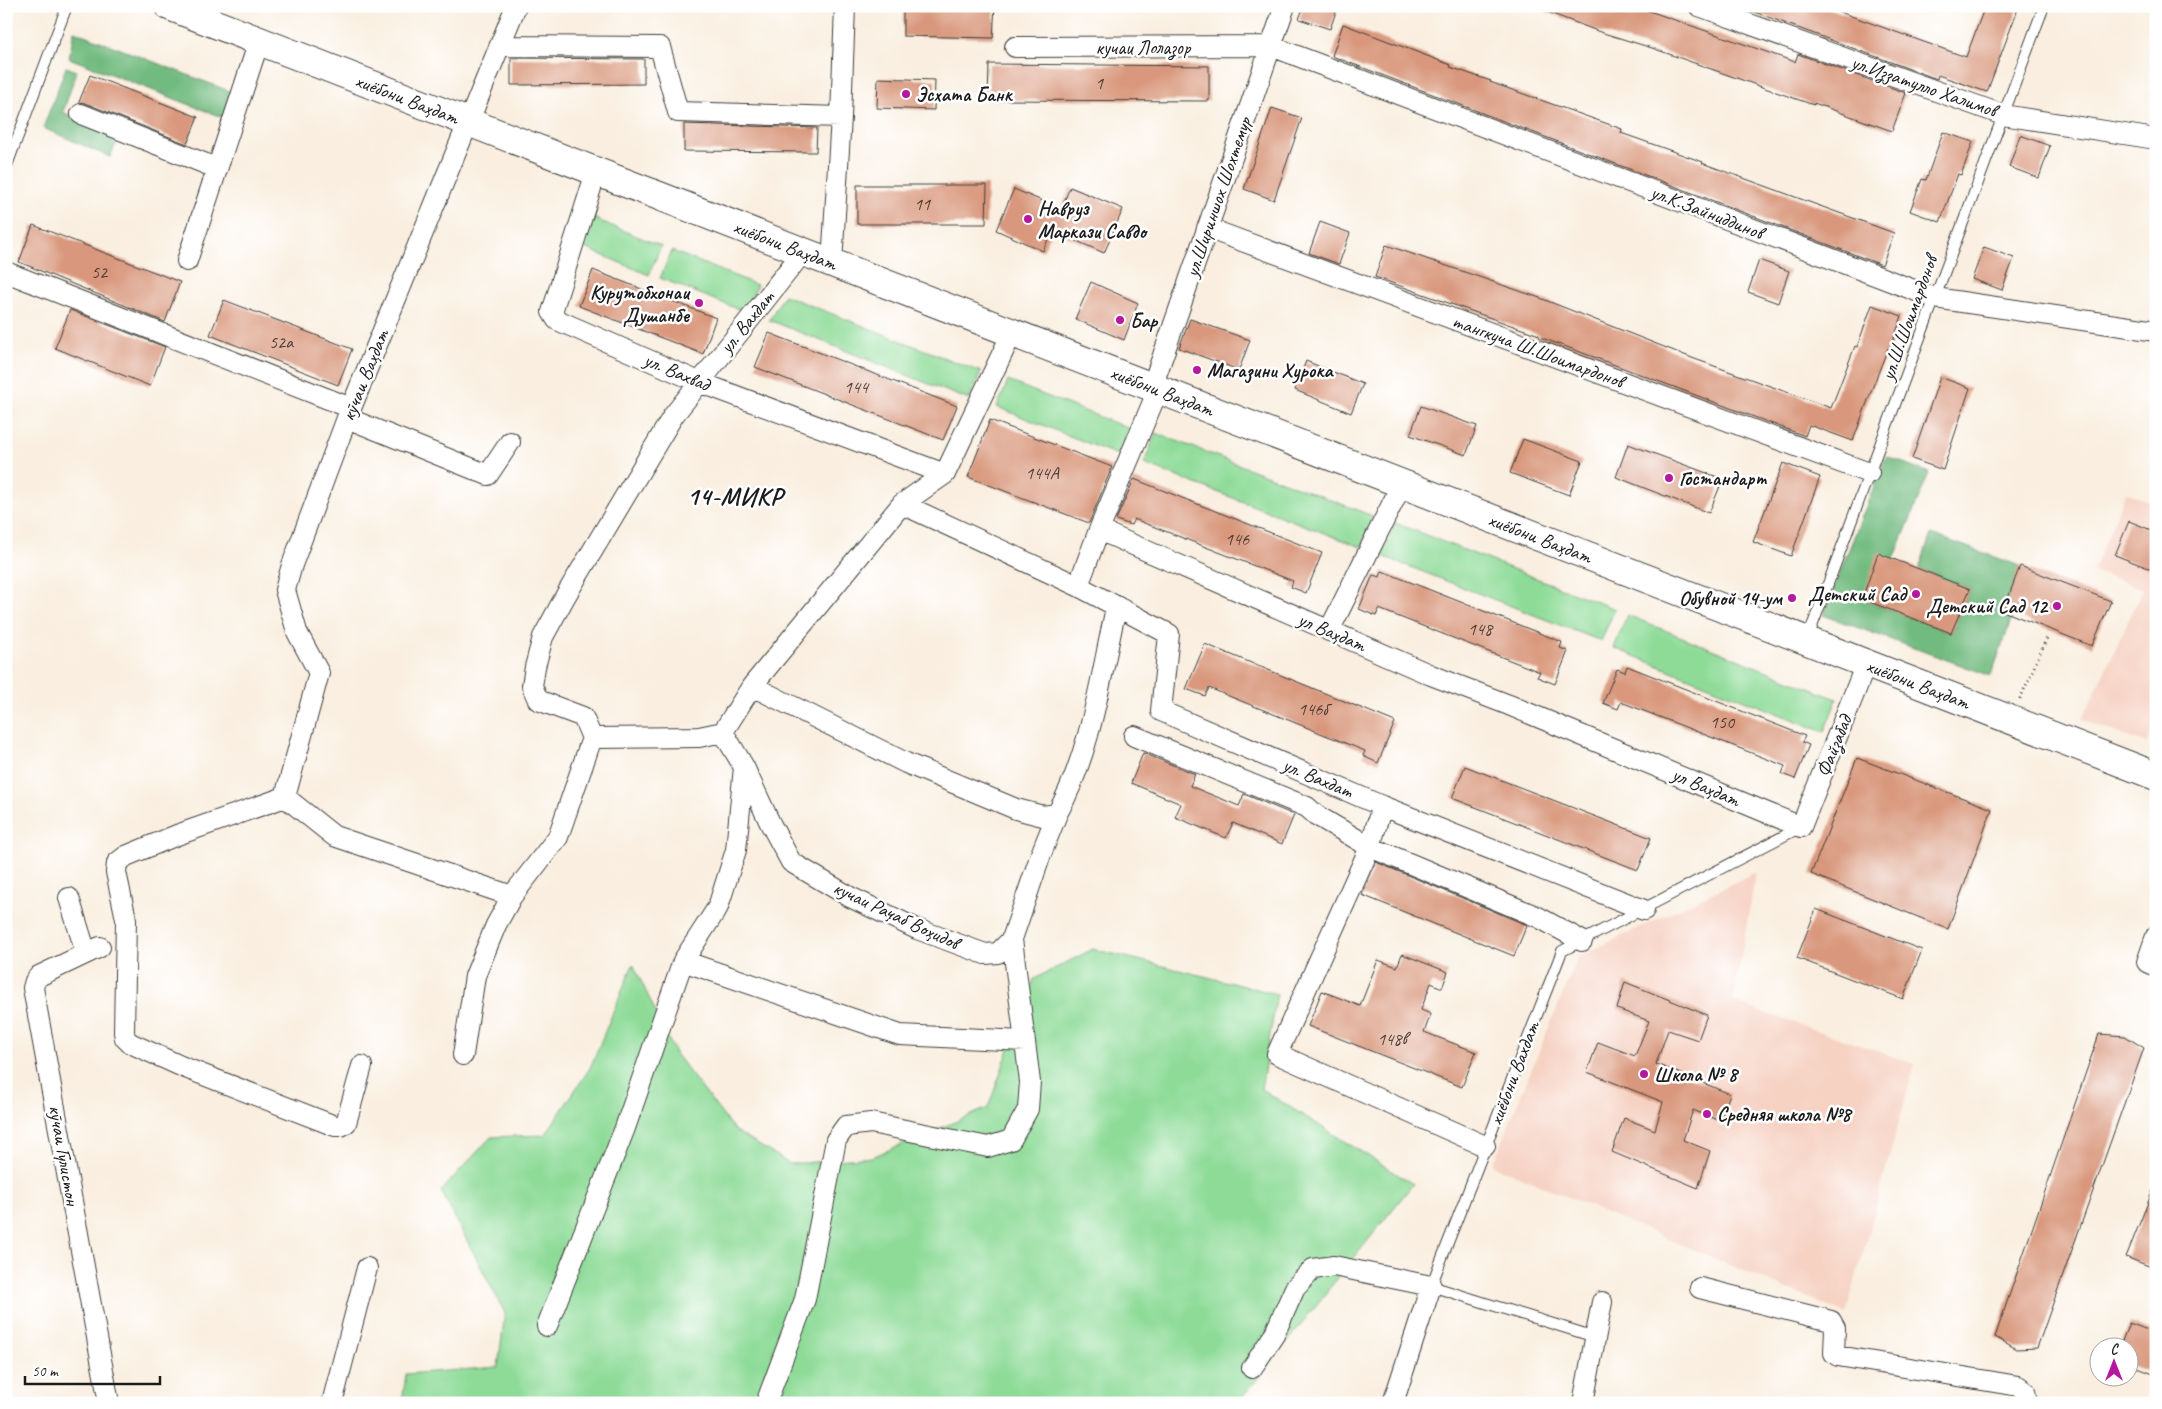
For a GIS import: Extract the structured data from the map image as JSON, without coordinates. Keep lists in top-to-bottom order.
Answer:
{
  "streets": {
    "main road": ["хиёбони Ваҳдат"],
    "street": [
      "кучаи Лолазор",
      "ул.Иззатулло Халимов",
      "ул.Шириншох Шохтемур",
      "ул.К.Зайниддинов",
      "ул. Вахдат",
      "тангкуча Ш.Шоимардонов",
      "ул. Вахвад",
      "кӯчаи Ваҳдат",
      "ул Ваҳдат",
      "Файзабад",
      "кучаи Раҷаб Воҳидов",
      "кӯчаи Гулистон"
    ],
    "lane": ["ул.Ш.Шоимардонов", "хиёбони Вахдат"]
  },
  "crossings": [
    ["кучаи Лолазор", "ул.Шириншох Шохтемур"],
    ["кучаи Лолазор", "ул.К.Зайниддинов"],
    ["ул.Иззатулло Халимов", "ул.Ш.Шоимардонов"],
    ["хиёбони Ваҳдат", "ул.Шириншох Шохтемур"],
    ["хиёбони Ваҳдат", "ул.Ш.Шоимардонов"],
    ["хиёбони Ваҳдат", "ул. Вахдат"],
    ["хиёбони Ваҳдат", "ул. Вахвад"],
    ["хиёбони Ваҳдат", "кӯчаи Ваҳдат"],
    ["хиёбони Ваҳдат", "Файзабад"],
    ["ул.Шириншох Шохтемур", "ул.К.Зайниддинов"],
    ["ул.Шириншох Шохтемур", "тангкуча Ш.Шоимардонов"],
    ["ул.К.Зайниддинов", "ул.Ш.Шоимардонов"],
    ["ул.Ш.Шоимардонов", "тангкуча Ш.Шоимардонов"],
    ["ул. Вахдат", "ул. Вахвад"],
    ["ул. Вахдат", "хиёбони Вахдат"],
    ["ул Ваҳдат", "Файзабад"],
    ["ул Ваҳдат", "хиёбони Вахдат"],
    ["Файзабад", "хиёбони Вахдат"]
  ],
  "districts": ["14-МИКР"],
  "places": [
    "Эсхата Банк",
    "Навруз Маркази Савдо",
    "Курутобхонаи Душанбе",
    "Бар",
    "Магазини Хурока",
    "Гостандарт",
    "Детский Сад",
    "Обувной 14-ум",
    "Детский Сад 12",
    "Школа № 8",
    "Средняя школа №8"
  ],
  "house_numbers": [
    "1",
    "11",
    "52",
    "52a",
    "144",
    "144А",
    "146",
    "148",
    "146б",
    "150",
    "148в"
  ],
  "scale_bar": "50 m",
  "north": "top"
}
